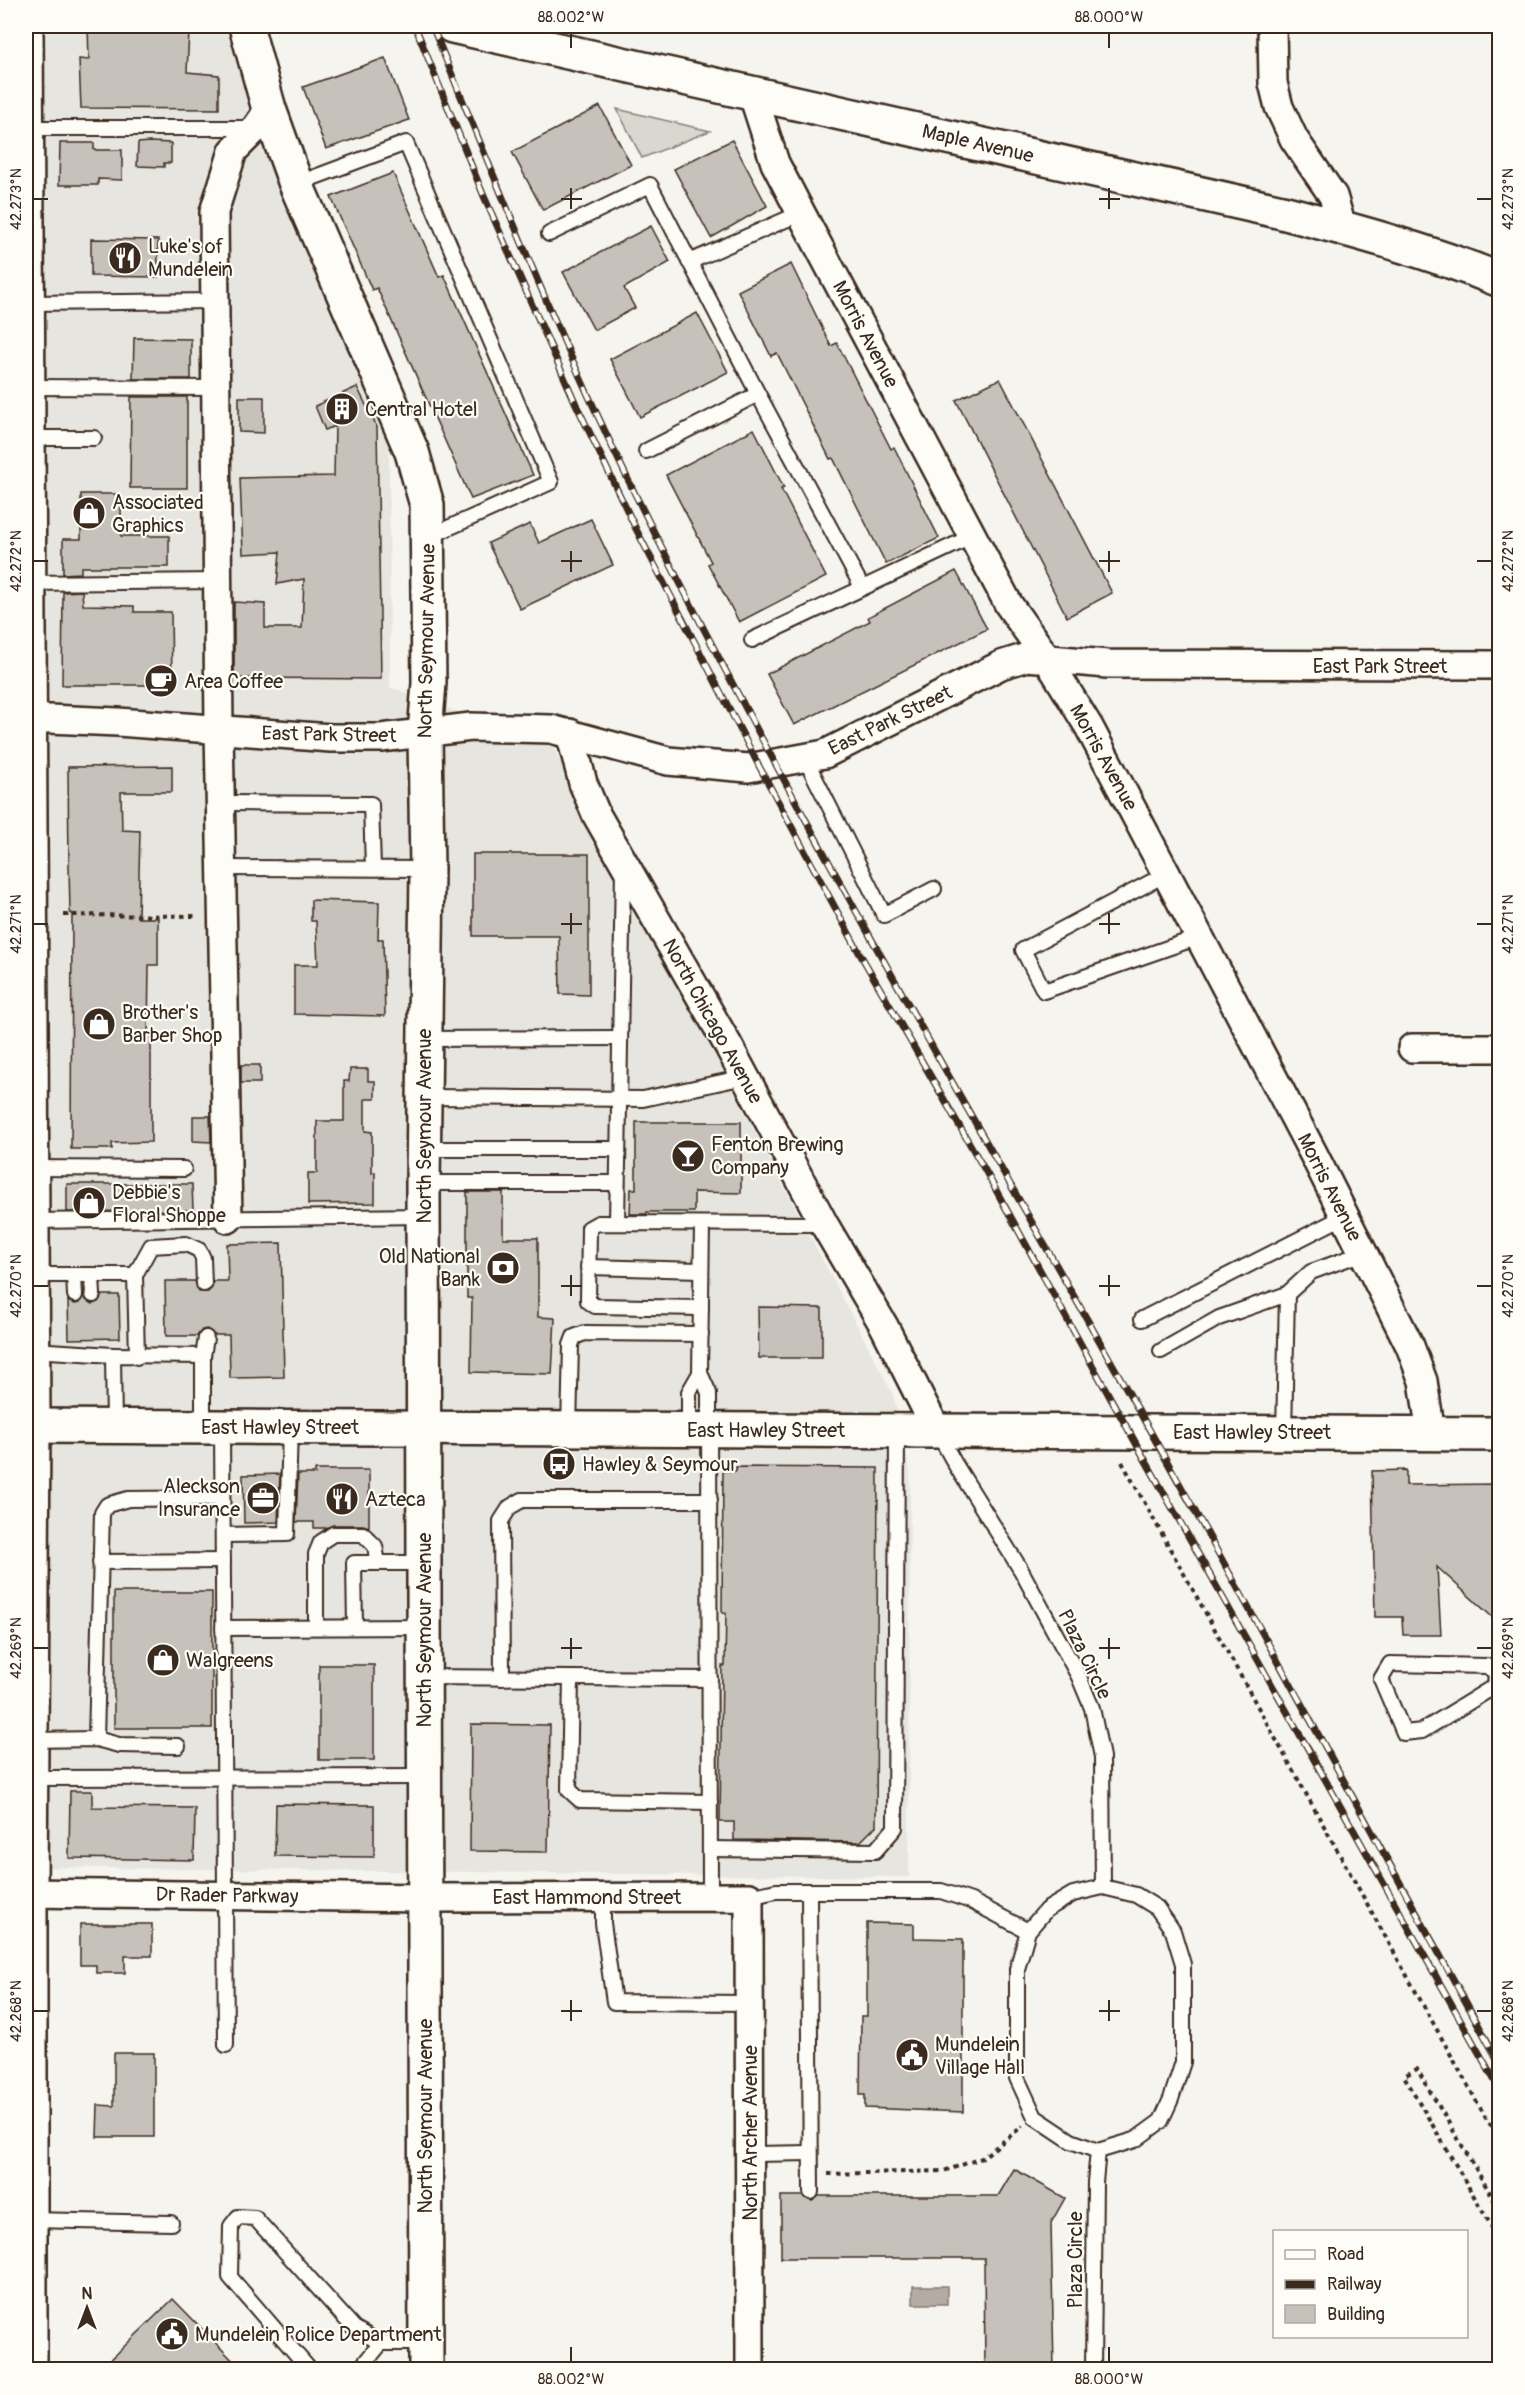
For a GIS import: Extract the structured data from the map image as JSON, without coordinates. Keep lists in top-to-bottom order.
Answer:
{
  "streets": {
    "street": [
      "Maple Avenue",
      "Morris Avenue",
      "North Seymour Avenue",
      "East Park Street",
      "North Chicago Avenue",
      "East Hawley Street",
      "Dr Rader Parkway",
      "East Hammond Street",
      "North Archer Avenue"
    ],
    "lane": ["Plaza Circle"]
  },
  "crossings": [
    ["Maple Avenue", "Morris Avenue"],
    ["Morris Avenue", "East Park Street"],
    ["Morris Avenue", "East Hawley Street"],
    ["North Seymour Avenue", "East Park Street"],
    ["North Seymour Avenue", "East Hawley Street"],
    ["North Seymour Avenue", "Dr Rader Parkway"],
    ["North Seymour Avenue", "East Hammond Street"],
    ["East Park Street", "North Chicago Avenue"],
    ["North Chicago Avenue", "East Hawley Street"],
    ["North Chicago Avenue", "Plaza Circle"],
    ["East Hawley Street", "Plaza Circle"],
    ["Dr Rader Parkway", "East Hammond Street"],
    ["East Hammond Street", "North Archer Avenue"]
  ],
  "places": {
    "restaurant": ["Luke's of Mundelein", "Azteca"],
    "building": ["Central Hotel"],
    "shop": [
      "Associated Graphics",
      "Brother's Barber Shop",
      "Debbie's Floral Shoppe",
      "Walgreens"
    ],
    "cafe": ["Area Coffee"],
    "bar": ["Fenton Brewing Company"],
    "bank": ["Old National Bank"],
    "bus stop": ["Hawley & Seymour"],
    "office": ["Aleckson Insurance"],
    "public building": ["Mundelein Village Hall", "Mundelein Police Department"]
  },
  "legend": ["Road", "Railway", "Building"],
  "north": "top",
  "coordinates": [
    "88.002°W",
    "88.000°W",
    "42.273°N",
    "42.272°N",
    "42.271°N",
    "42.270°N",
    "42.269°N",
    "42.268°N"
  ]
}
